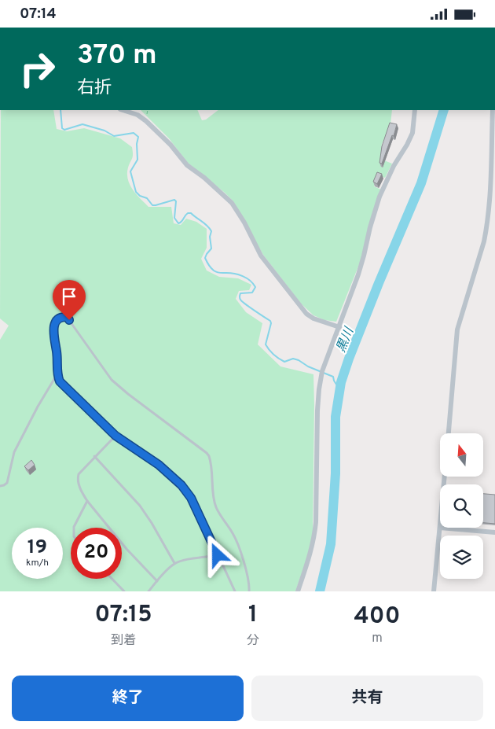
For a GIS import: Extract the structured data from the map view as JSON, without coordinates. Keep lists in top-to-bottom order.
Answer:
{
  "water": ["黒川"],
  "north": "top",
  "page": {
    "status": "07:14",
    "turn": ["370 m", "右折"],
    "speed": "19 km/h",
    "limit": "20",
    "eta": [
      "07:15",
      "到着",
      "1",
      "分",
      "400",
      "m"
    ],
    "buttons": ["終了", "共有"]
  }
}
